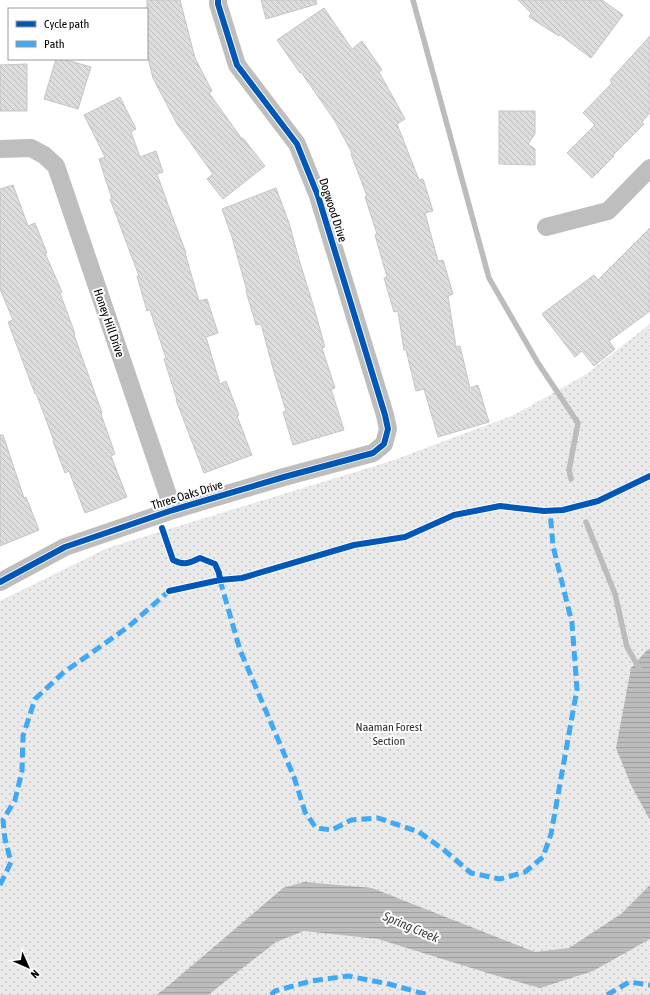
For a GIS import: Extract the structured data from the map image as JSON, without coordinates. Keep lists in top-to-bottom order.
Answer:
{
  "streets": {
    "street": ["Dogwood Drive", "Honey Hill Drive", "Three Oaks Drive"]
  },
  "crossings": [
    ["Dogwood Drive", "Three Oaks Drive"],
    ["Honey Hill Drive", "Three Oaks Drive"]
  ],
  "water": ["Spring Creek"],
  "parks": ["Naaman Forest Section"],
  "legend": ["Cycle path", "Path"],
  "north": "bottom right"
}
